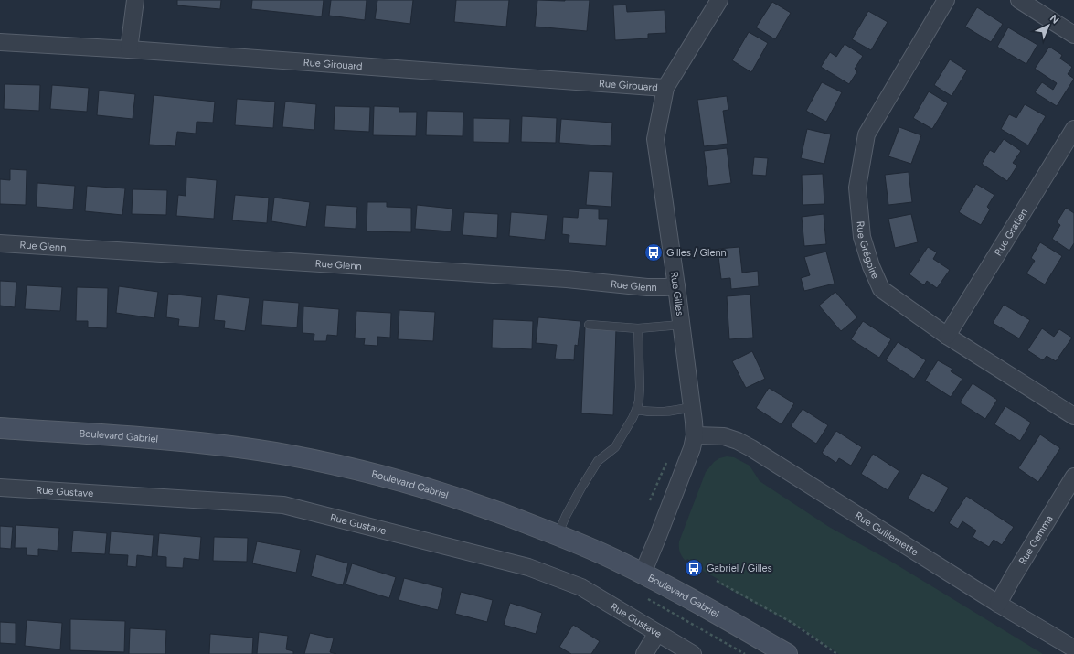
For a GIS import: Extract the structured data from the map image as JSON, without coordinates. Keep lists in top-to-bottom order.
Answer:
{
  "streets": {
    "street": [
      "Rue Girouard",
      "Rue Gratien",
      "Rue Glenn",
      "Rue Grégoire",
      "Rue Gilles",
      "Boulevard Gabriel",
      "Rue Gustave",
      "Rue Guillemette",
      "Rue Gemma"
    ]
  },
  "crossings": [
    ["Rue Girouard", "Rue Gilles"],
    ["Rue Gratien", "Rue Grégoire"],
    ["Rue Glenn", "Rue Gilles"],
    ["Rue Gilles", "Boulevard Gabriel"],
    ["Rue Gilles", "Rue Guillemette"],
    ["Rue Guillemette", "Rue Gemma"]
  ],
  "places": {
    "bus stop": ["Gilles / Glenn", "Gabriel / Gilles"]
  },
  "north": "top right"
}
